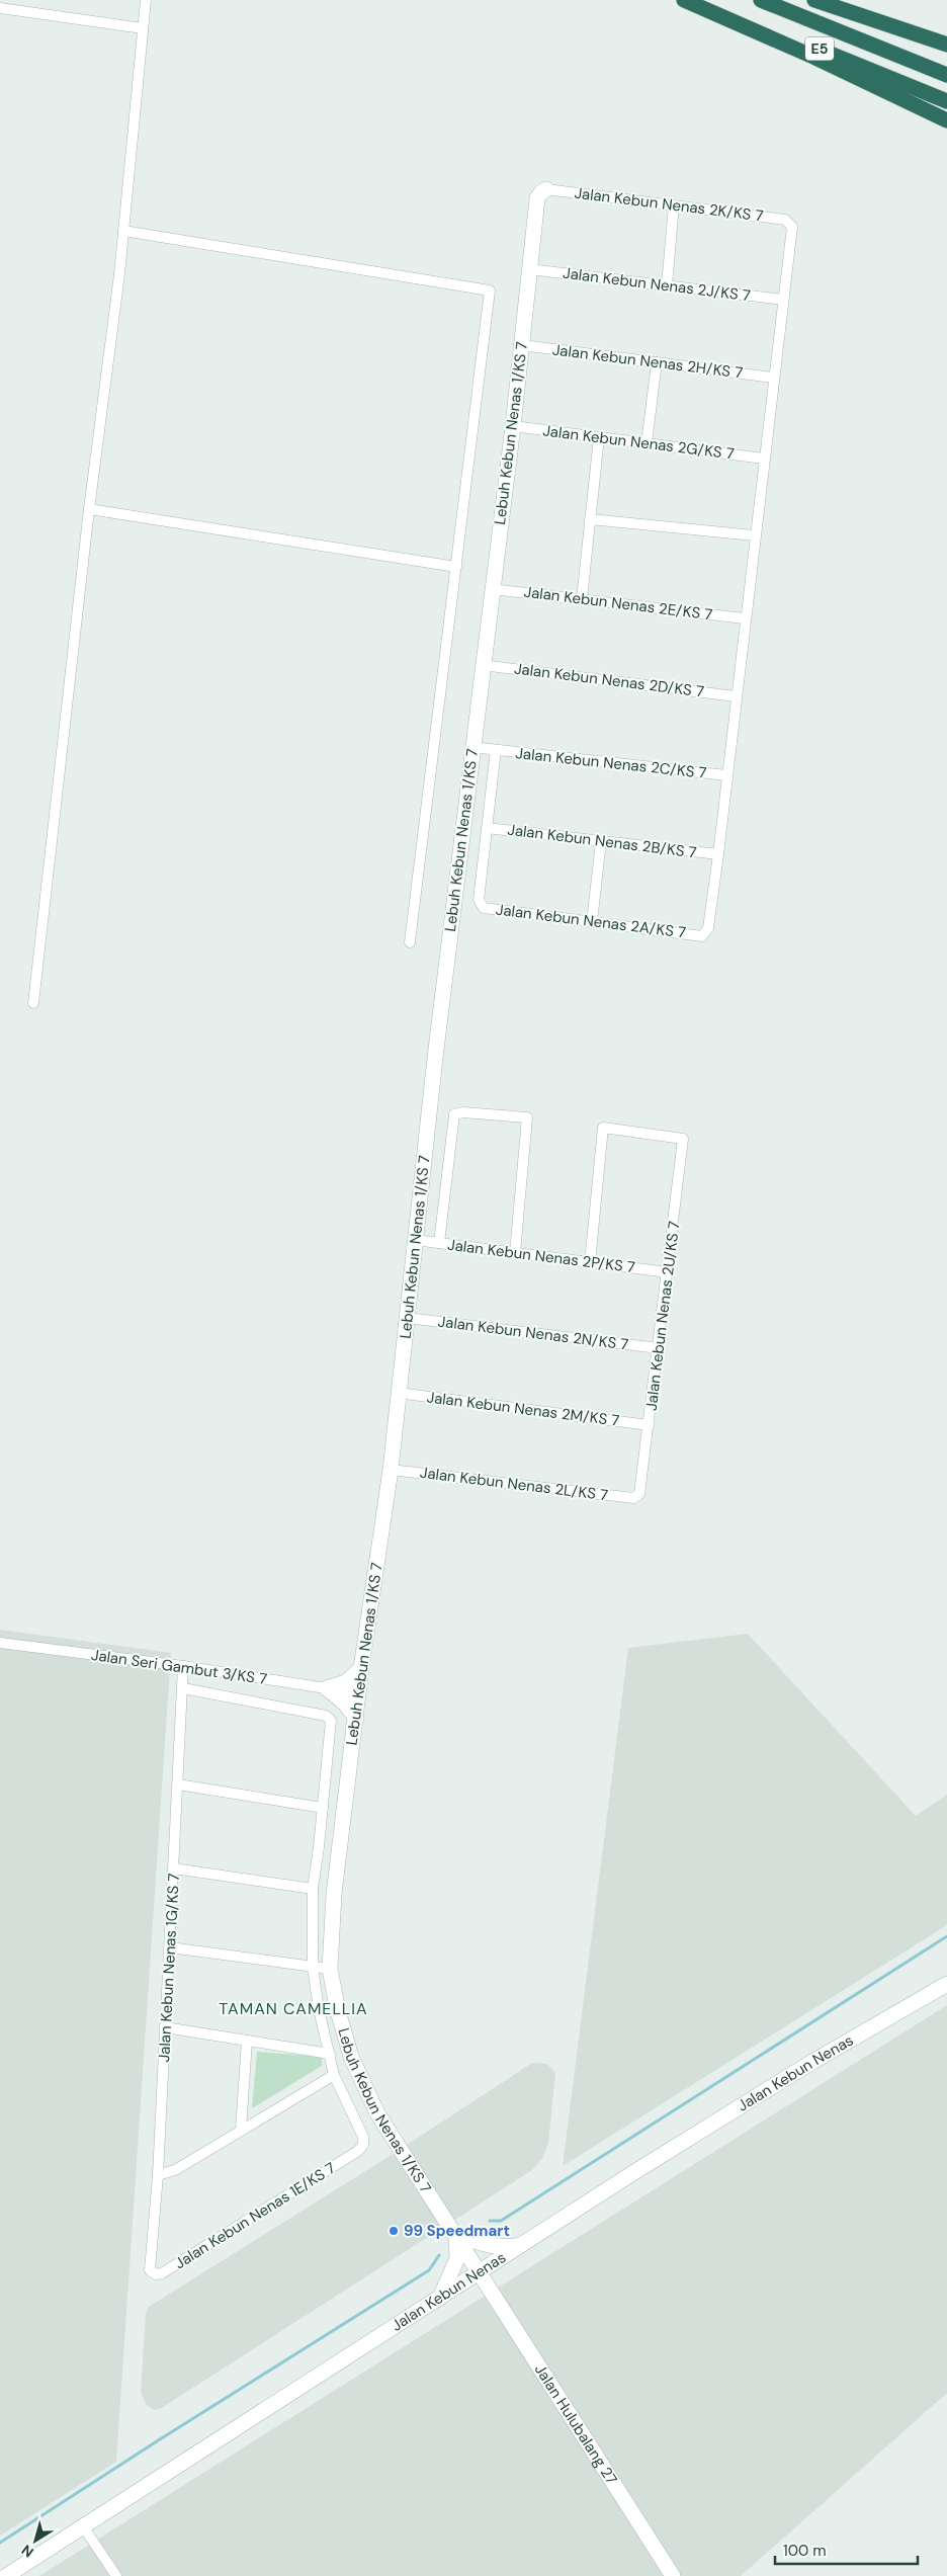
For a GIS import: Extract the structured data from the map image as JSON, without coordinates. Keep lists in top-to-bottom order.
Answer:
{
  "streets": {
    "highway": ["E5"],
    "street": [
      "Jalan Kebun Nenas 2K/KS 7",
      "Jalan Kebun Nenas 2J/KS 7",
      "Jalan Kebun Nenas 2H/KS 7",
      "Lebuh Kebun Nenas 1/KS 7",
      "Jalan Kebun Nenas 2G/KS 7",
      "Jalan Kebun Nenas 2E/KS 7",
      "Jalan Kebun Nenas 2D/KS 7",
      "Jalan Kebun Nenas 2C/KS 7",
      "Jalan Kebun Nenas 2B/KS 7",
      "Jalan Kebun Nenas 2A/KS 7",
      "Jalan Kebun Nenas 2P/KS 7",
      "Jalan Kebun Nenas 2U/KS 7",
      "Jalan Kebun Nenas 2N/KS 7",
      "Jalan Kebun Nenas 2M/KS 7",
      "Jalan Kebun Nenas 2L/KS 7",
      "Jalan Seri Gambut 3/KS 7",
      "Jalan Kebun Nenas 1G/KS 7",
      "Jalan Kebun Nenas",
      "Jalan Kebun Nenas 1E/KS 7",
      "Jalan Hulubalang 27"
    ]
  },
  "crossings": [
    ["Jalan Kebun Nenas 2K/KS 7", "Jalan Kebun Nenas 2J/KS 7"],
    ["Jalan Kebun Nenas 2K/KS 7", "Lebuh Kebun Nenas 1/KS 7"],
    ["Jalan Kebun Nenas 2J/KS 7", "Lebuh Kebun Nenas 1/KS 7"],
    ["Jalan Kebun Nenas 2H/KS 7", "Lebuh Kebun Nenas 1/KS 7"],
    ["Lebuh Kebun Nenas 1/KS 7", "Jalan Kebun Nenas 2G/KS 7"],
    ["Lebuh Kebun Nenas 1/KS 7", "Jalan Kebun Nenas 2E/KS 7"],
    ["Lebuh Kebun Nenas 1/KS 7", "Jalan Kebun Nenas 2D/KS 7"],
    ["Lebuh Kebun Nenas 1/KS 7", "Jalan Kebun Nenas 2C/KS 7"],
    ["Lebuh Kebun Nenas 1/KS 7", "Jalan Kebun Nenas 2P/KS 7"],
    ["Lebuh Kebun Nenas 1/KS 7", "Jalan Kebun Nenas 2N/KS 7"],
    ["Lebuh Kebun Nenas 1/KS 7", "Jalan Kebun Nenas 2M/KS 7"],
    ["Lebuh Kebun Nenas 1/KS 7", "Jalan Kebun Nenas 2L/KS 7"],
    ["Lebuh Kebun Nenas 1/KS 7", "Jalan Seri Gambut 3/KS 7"],
    ["Lebuh Kebun Nenas 1/KS 7", "Jalan Kebun Nenas"],
    ["Lebuh Kebun Nenas 1/KS 7", "Jalan Hulubalang 27"],
    ["Jalan Kebun Nenas 2B/KS 7", "Jalan Kebun Nenas 2A/KS 7"],
    ["Jalan Kebun Nenas 2P/KS 7", "Jalan Kebun Nenas 2U/KS 7"],
    ["Jalan Kebun Nenas 2U/KS 7", "Jalan Kebun Nenas 2N/KS 7"],
    ["Jalan Kebun Nenas 2U/KS 7", "Jalan Kebun Nenas 2M/KS 7"],
    ["Jalan Kebun Nenas 2U/KS 7", "Jalan Kebun Nenas 2L/KS 7"],
    ["Jalan Seri Gambut 3/KS 7", "Jalan Kebun Nenas 1G/KS 7"],
    ["Jalan Kebun Nenas 1G/KS 7", "Jalan Kebun Nenas 1E/KS 7"],
    ["Jalan Kebun Nenas", "Jalan Hulubalang 27"]
  ],
  "districts": ["TAMAN CAMELLIA"],
  "places": ["99 Speedmart"],
  "scale_bar": "100 m",
  "north": "bottom left"
}
